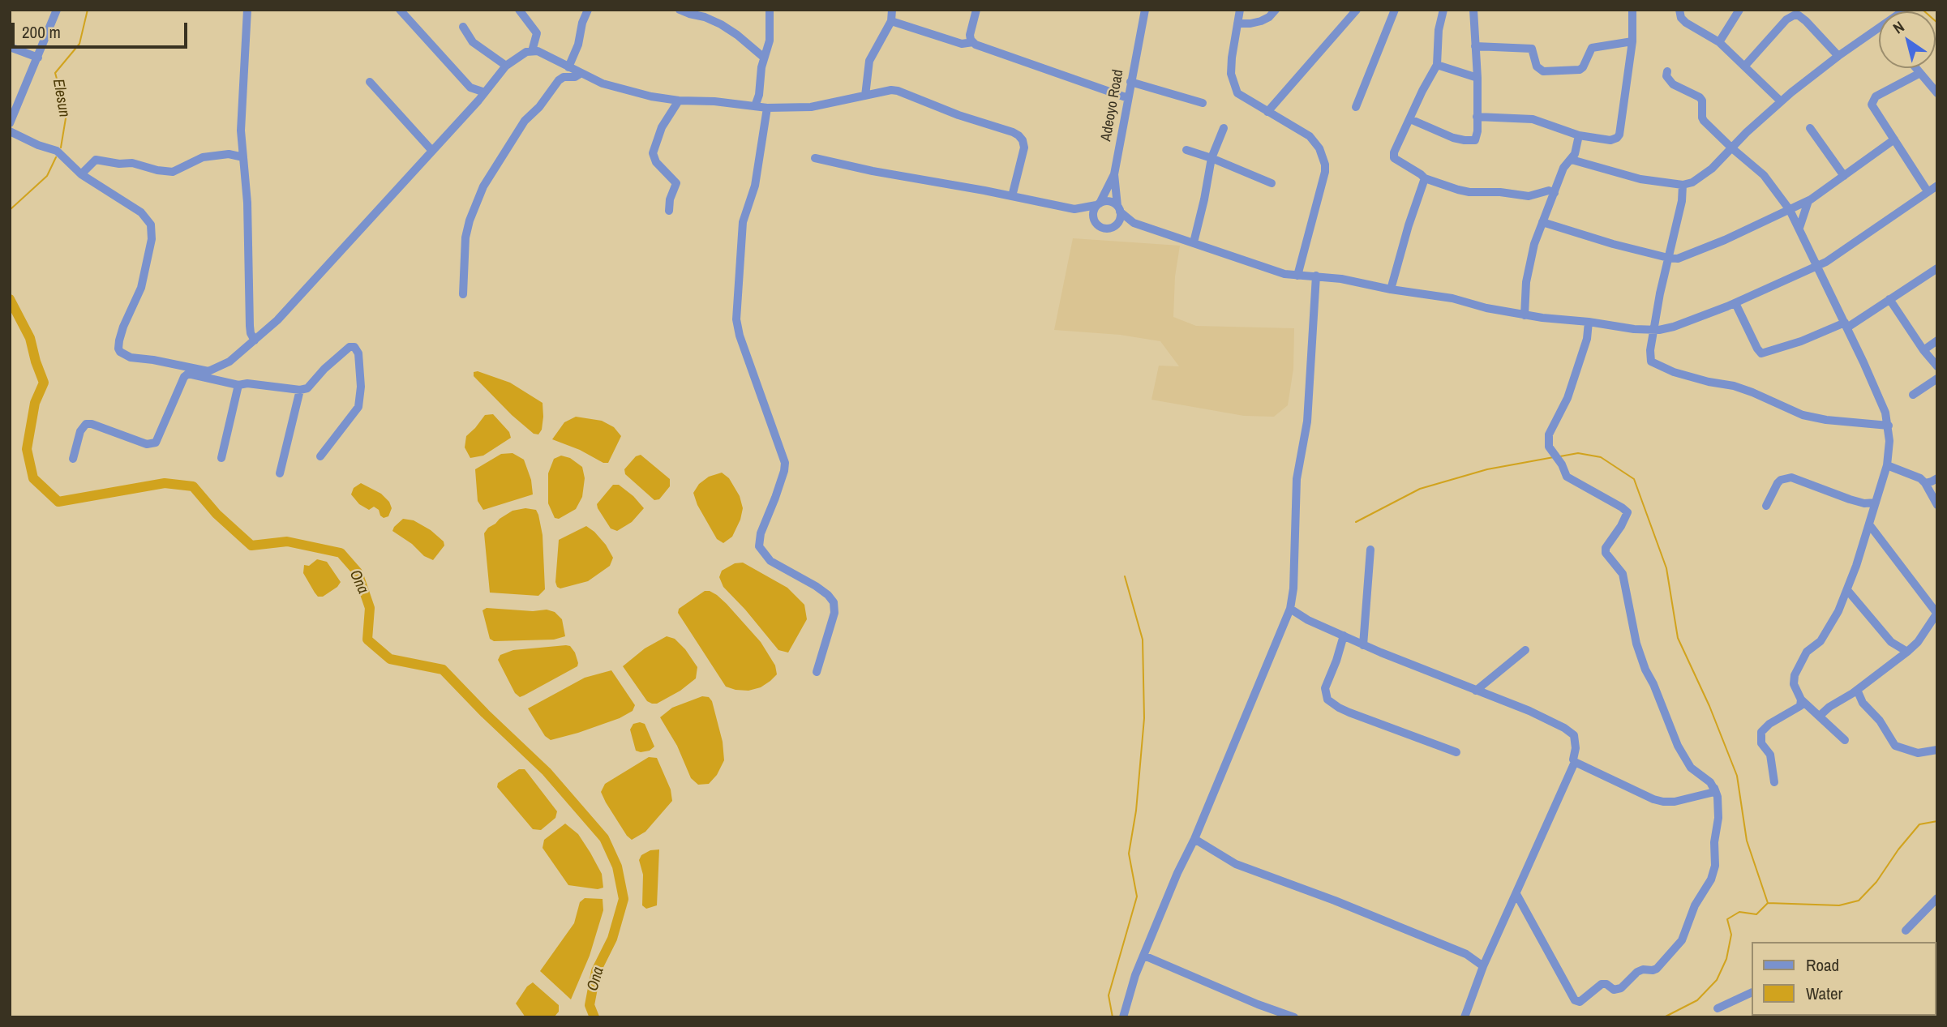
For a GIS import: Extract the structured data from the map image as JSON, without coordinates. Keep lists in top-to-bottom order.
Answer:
{
  "streets": {
    "street": ["Adeoyo Road"]
  },
  "water": ["Elesun", "Ona"],
  "legend": ["Road", "Water"],
  "scale_bar": "200 m",
  "north": "top left"
}
